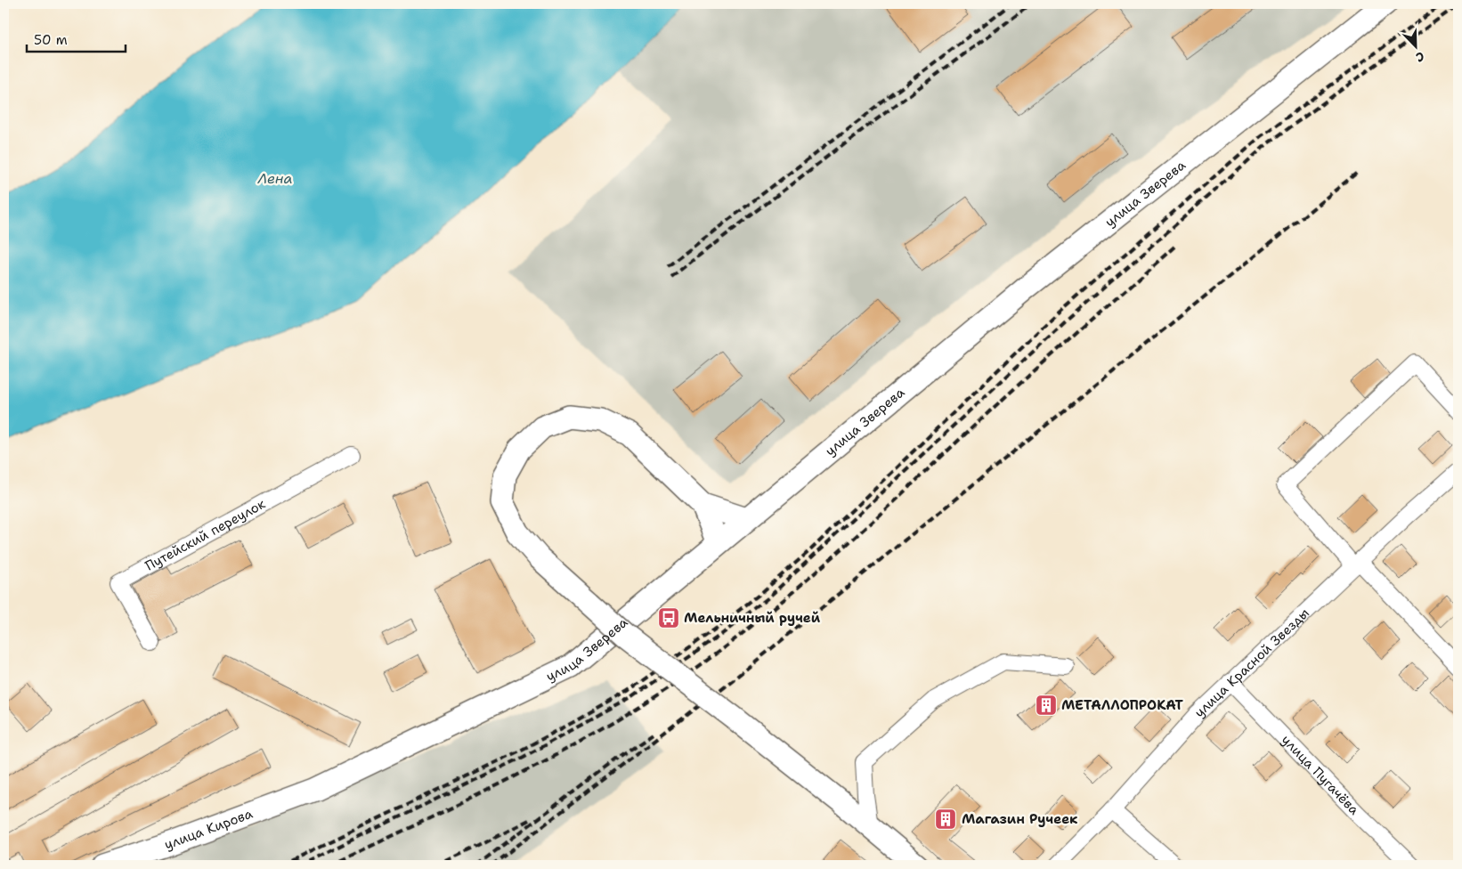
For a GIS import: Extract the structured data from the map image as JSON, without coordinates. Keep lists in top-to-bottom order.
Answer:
{
  "streets": {
    "main road": ["улица Зверева", "улица Кирова"],
    "street": ["Путейский переулок", "улица Красной Звезды", "улица Пугачёва"]
  },
  "crossings": [
    ["улица Зверева", "улица Кирова"],
    ["улица Красной Звезды", "улица Пугачёва"]
  ],
  "water": ["Лена"],
  "places": {
    "bus stop": ["Мельничный ручей"],
    "building": ["МЕТАЛЛОПРОКАТ", "Магазин Ручеек"]
  },
  "scale_bar": "50 m",
  "north": "bottom right"
}
